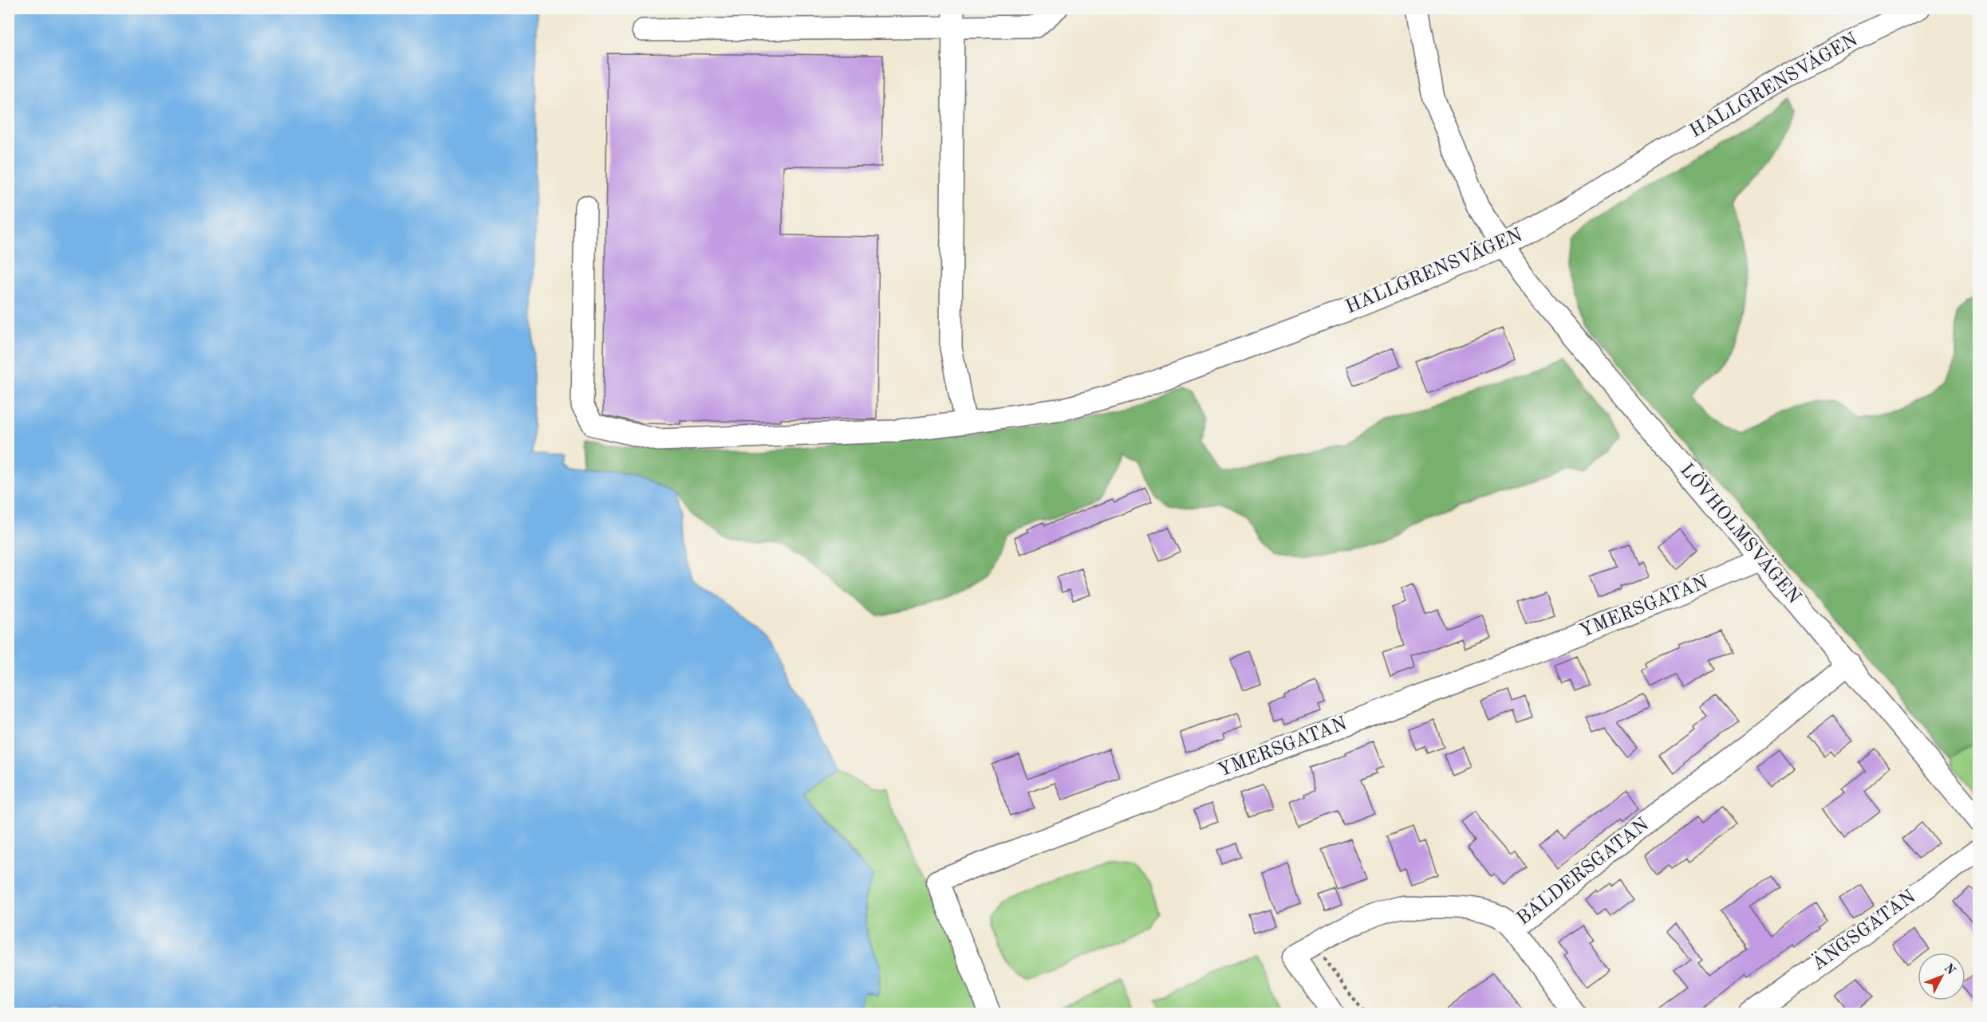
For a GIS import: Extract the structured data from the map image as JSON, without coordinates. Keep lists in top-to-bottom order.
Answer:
{
  "streets": {
    "street": [
      "HALLGRENSVÄGEN",
      "LÖVHOLMSVÄGEN",
      "YMERSGATAN",
      "BALDERSGATAN",
      "ÄNGSGATAN"
    ]
  },
  "crossings": [
    ["HALLGRENSVÄGEN", "LÖVHOLMSVÄGEN"],
    ["LÖVHOLMSVÄGEN", "YMERSGATAN"],
    ["LÖVHOLMSVÄGEN", "BALDERSGATAN"]
  ],
  "north": "top right"
}
